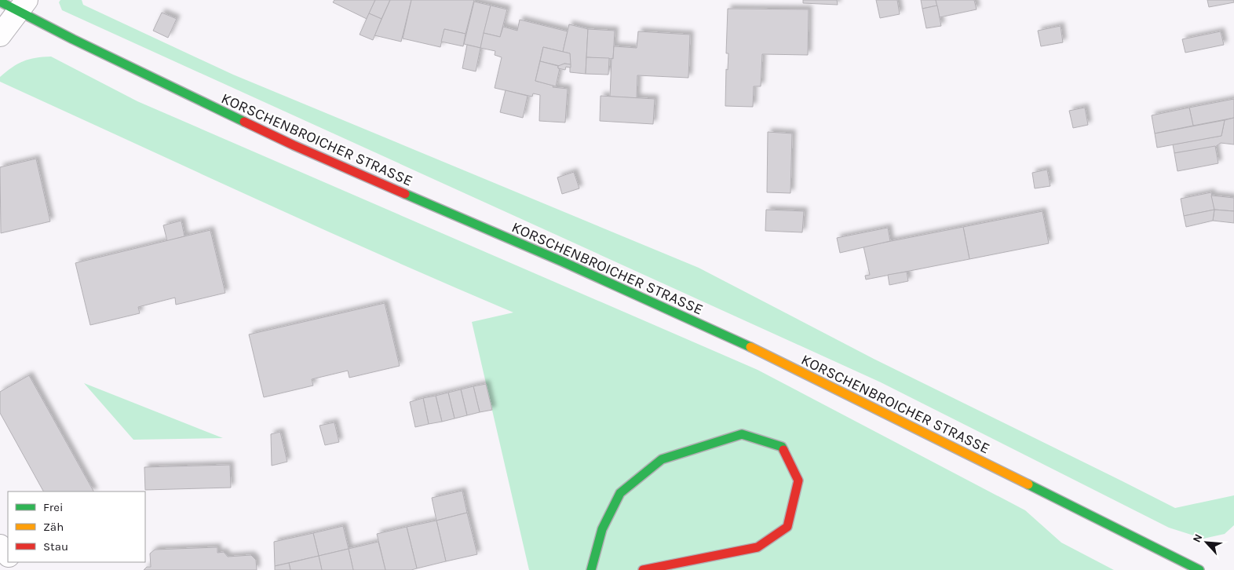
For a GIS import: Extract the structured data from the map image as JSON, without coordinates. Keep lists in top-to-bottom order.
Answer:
{
  "streets": {
    "main road": ["KORSCHENBROICHER STRASSE"]
  },
  "legend": ["Frei", "Zäh", "Stau"],
  "north": "top left"
}
